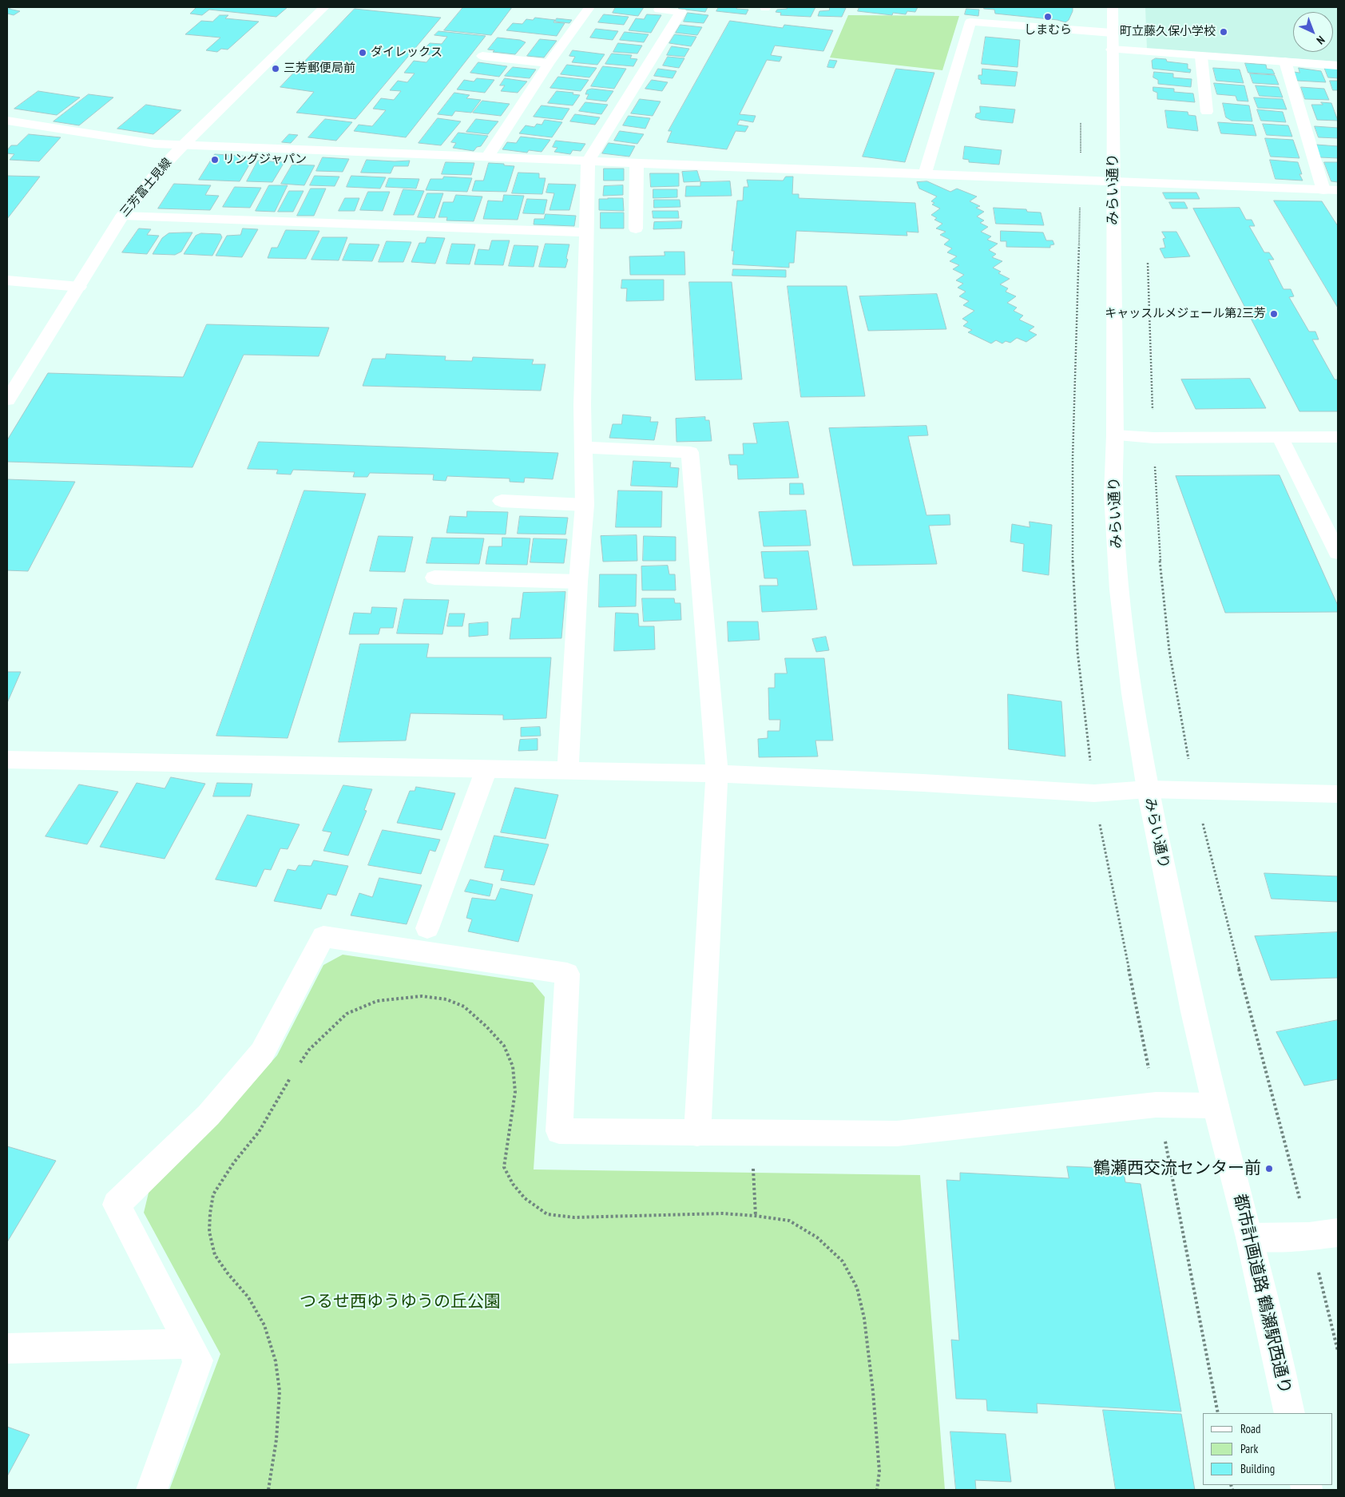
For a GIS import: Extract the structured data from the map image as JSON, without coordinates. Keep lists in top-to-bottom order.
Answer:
{
  "streets": {
    "street": ["三芳富士見線", "みらい通り", "都市計画道路 鶴瀬駅西通り"]
  },
  "crossings": [
    ["みらい通り", "都市計画道路 鶴瀬駅西通り"]
  ],
  "parks": ["つるせ西ゆうゆうの丘公園"],
  "places": [
    "しまむら",
    "町立藤久保小学校",
    "ダイレックス",
    "三芳郵便局前",
    "リングジャパン",
    "キャッスルメジェール第2三芳",
    "鶴瀬西交流センター前"
  ],
  "legend": ["Road", "Park", "Building"],
  "north": "bottom right"
}
